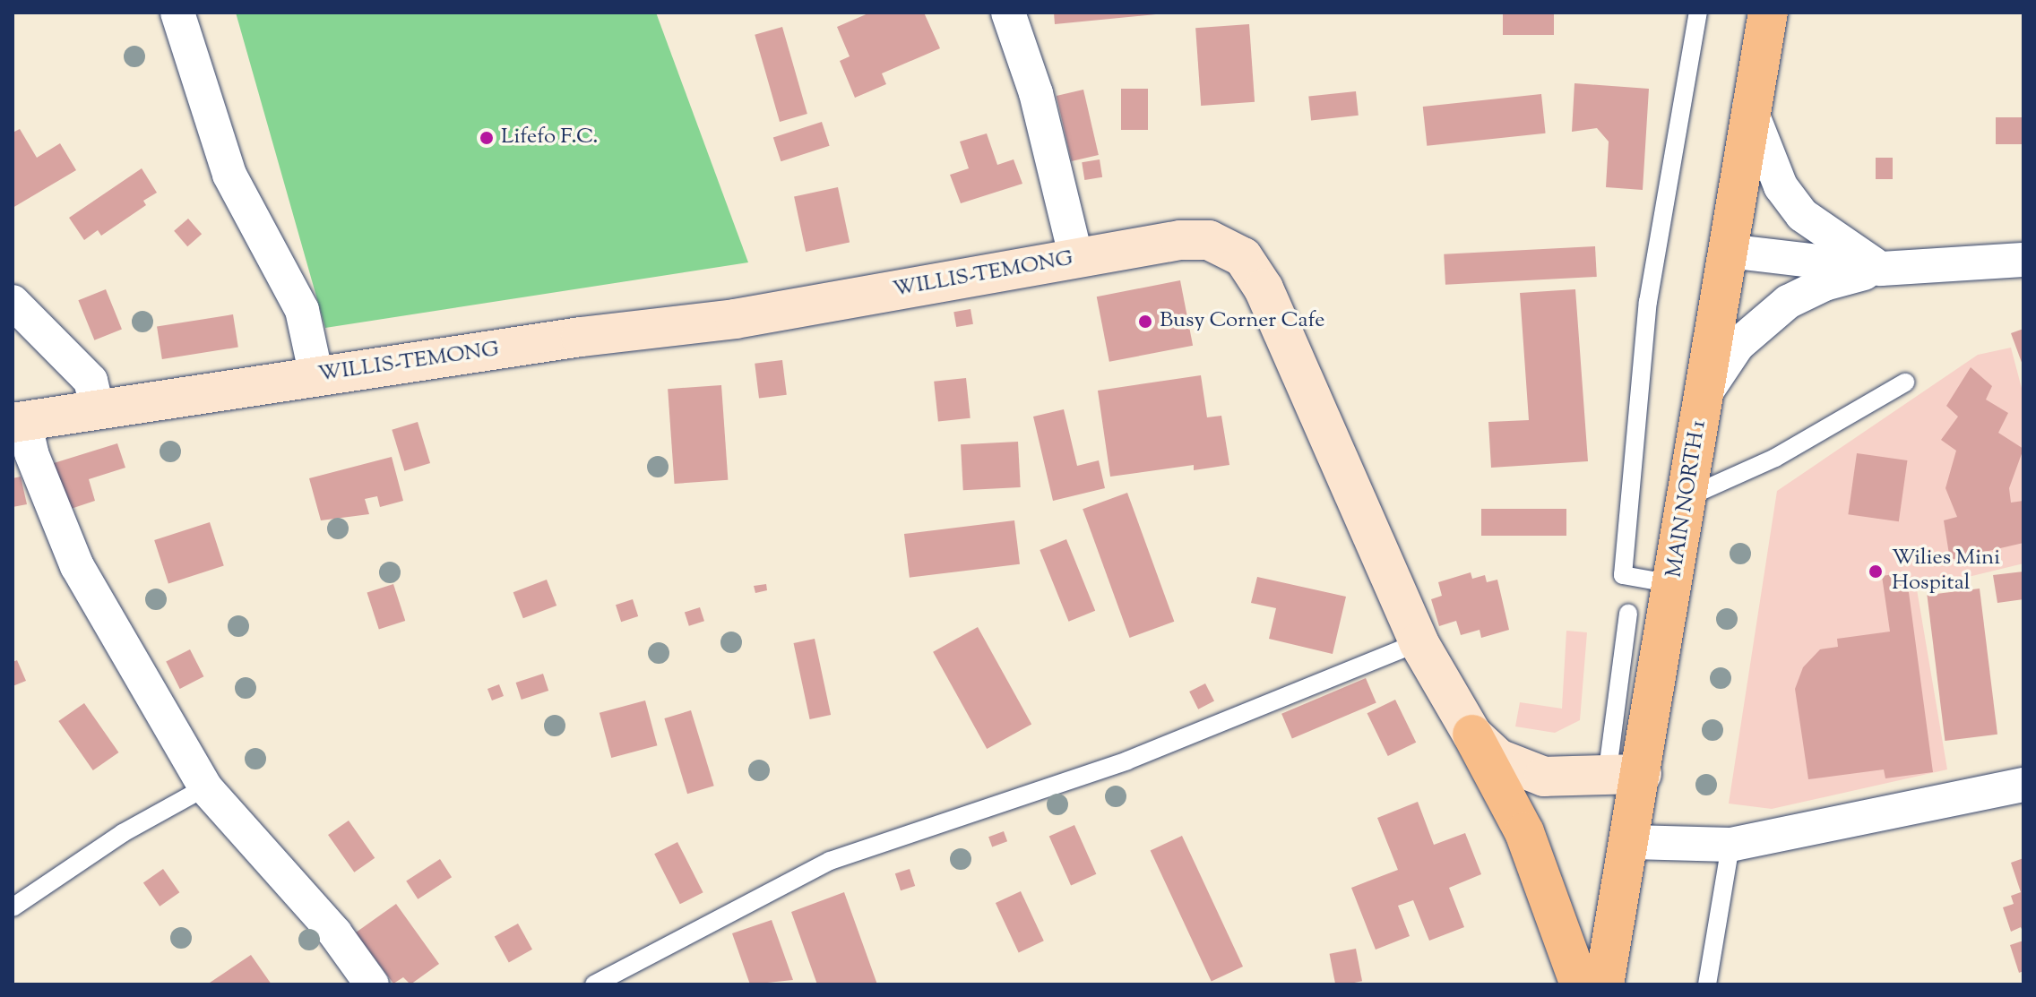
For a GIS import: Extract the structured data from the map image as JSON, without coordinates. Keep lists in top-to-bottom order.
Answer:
{
  "streets": {
    "main road": ["WILLIS-TEMONG", "MAIN NORTH 1"]
  },
  "crossings": [
    ["WILLIS-TEMONG", "MAIN NORTH 1"]
  ],
  "places": ["Lifefo F.C.", "Busy Corner Cafe", "Wilies Mini Hospital"]
}
